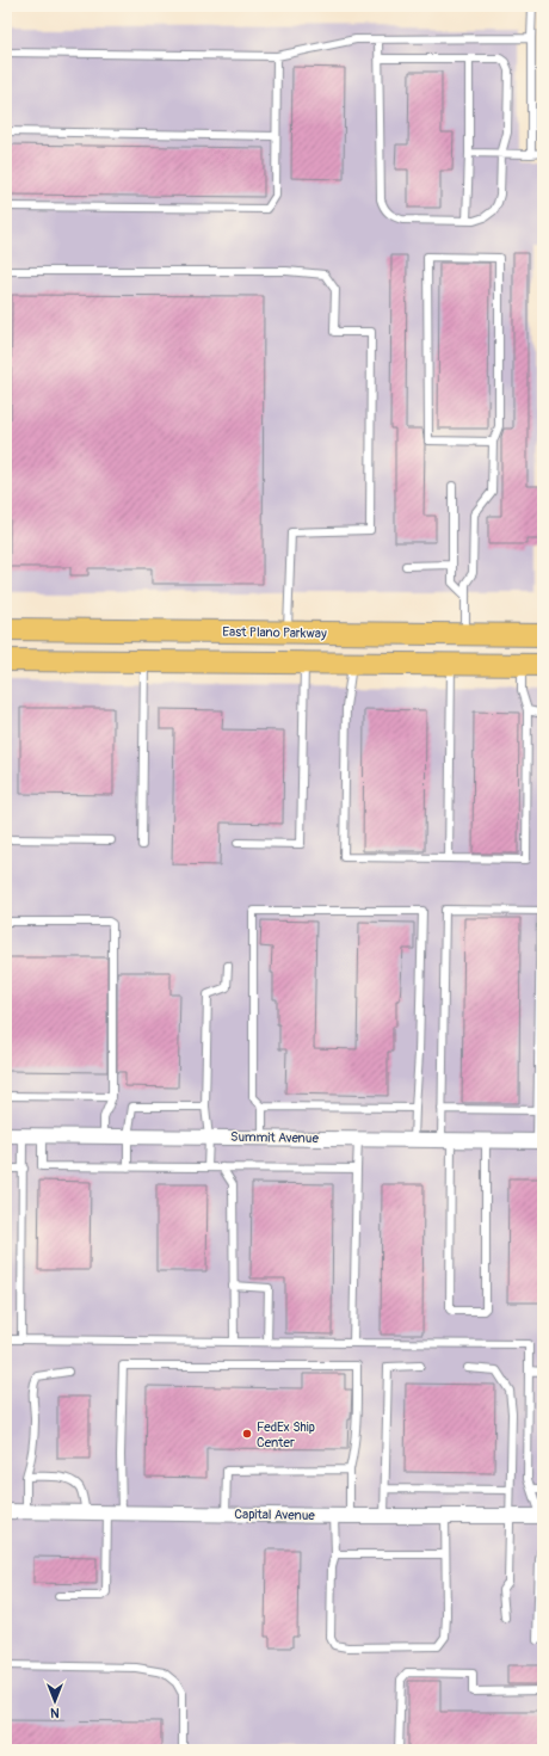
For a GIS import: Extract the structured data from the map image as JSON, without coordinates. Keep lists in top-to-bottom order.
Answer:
{
  "streets": {
    "main road": ["East Plano Parkway"],
    "street": ["Summit Avenue", "Capital Avenue"]
  },
  "places": ["FedEx Ship Center"],
  "north": "bottom"
}
